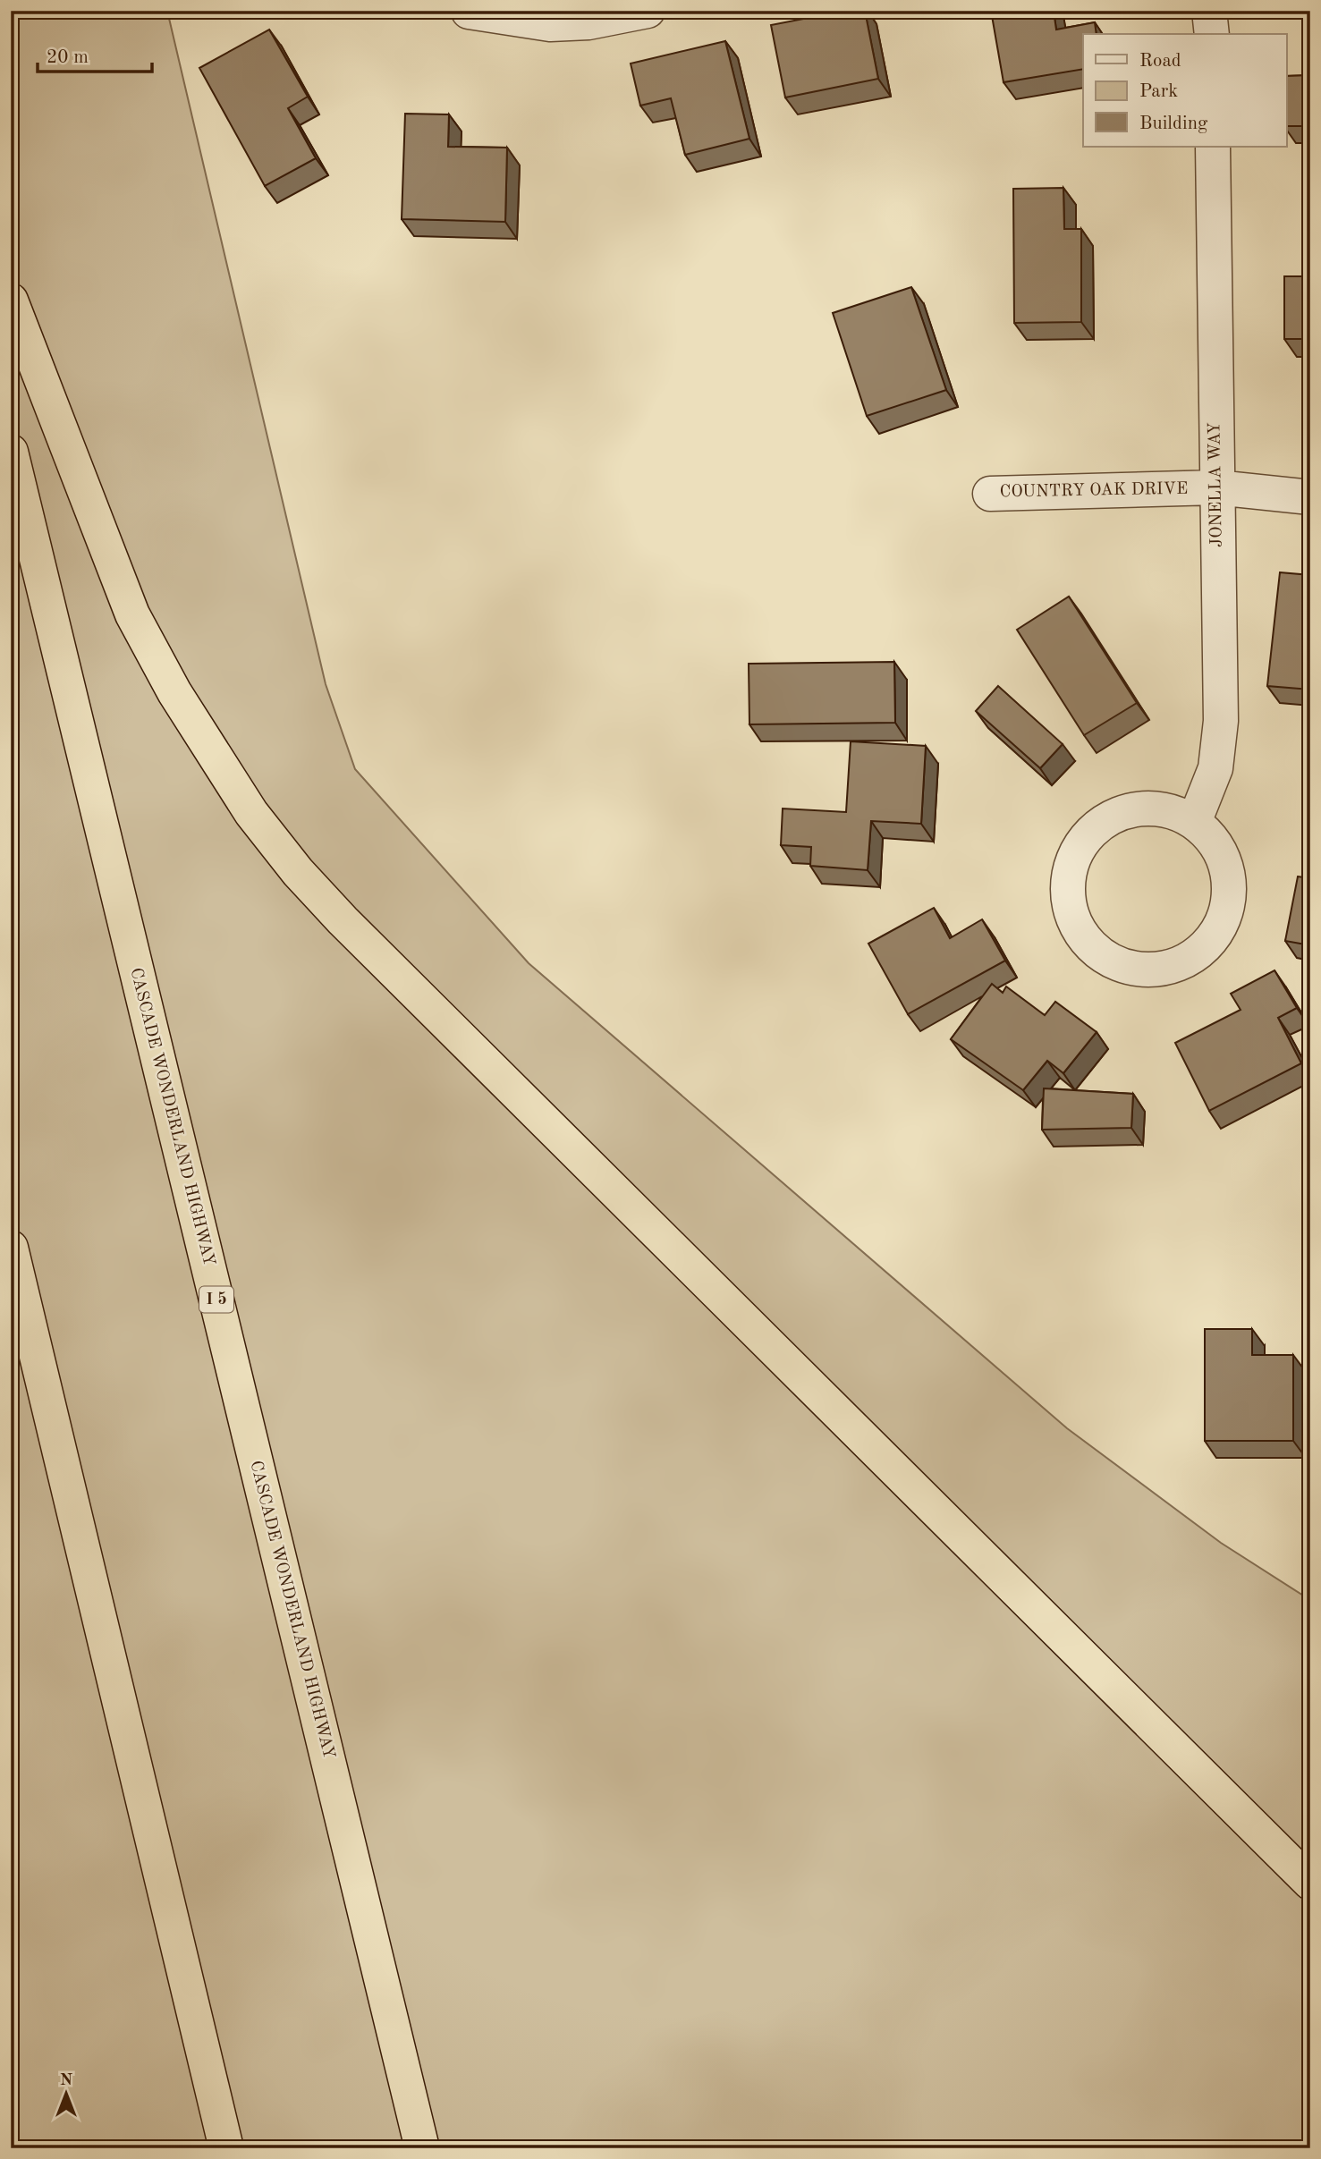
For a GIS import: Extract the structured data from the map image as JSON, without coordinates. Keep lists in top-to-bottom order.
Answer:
{
  "streets": {
    "highway": ["CASCADE WONDERLAND HIGHWAY", "I 5"],
    "street": ["JONELLA WAY", "COUNTRY OAK DRIVE"]
  },
  "crossings": [
    ["JONELLA WAY", "COUNTRY OAK DRIVE"]
  ],
  "legend": ["Road", "Park", "Building"],
  "scale_bar": "20 m",
  "north": "top"
}
